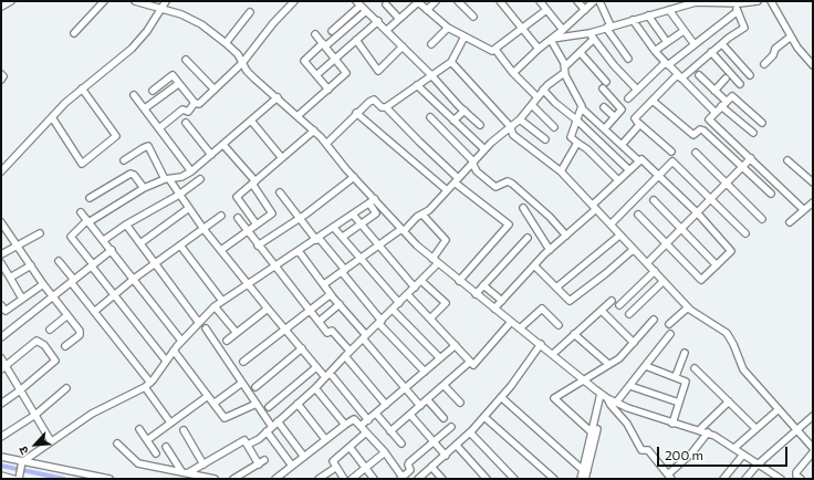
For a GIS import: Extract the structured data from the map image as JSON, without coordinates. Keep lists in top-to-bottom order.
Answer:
{
  "scale_bar": "200 m",
  "north": "bottom left"
}
